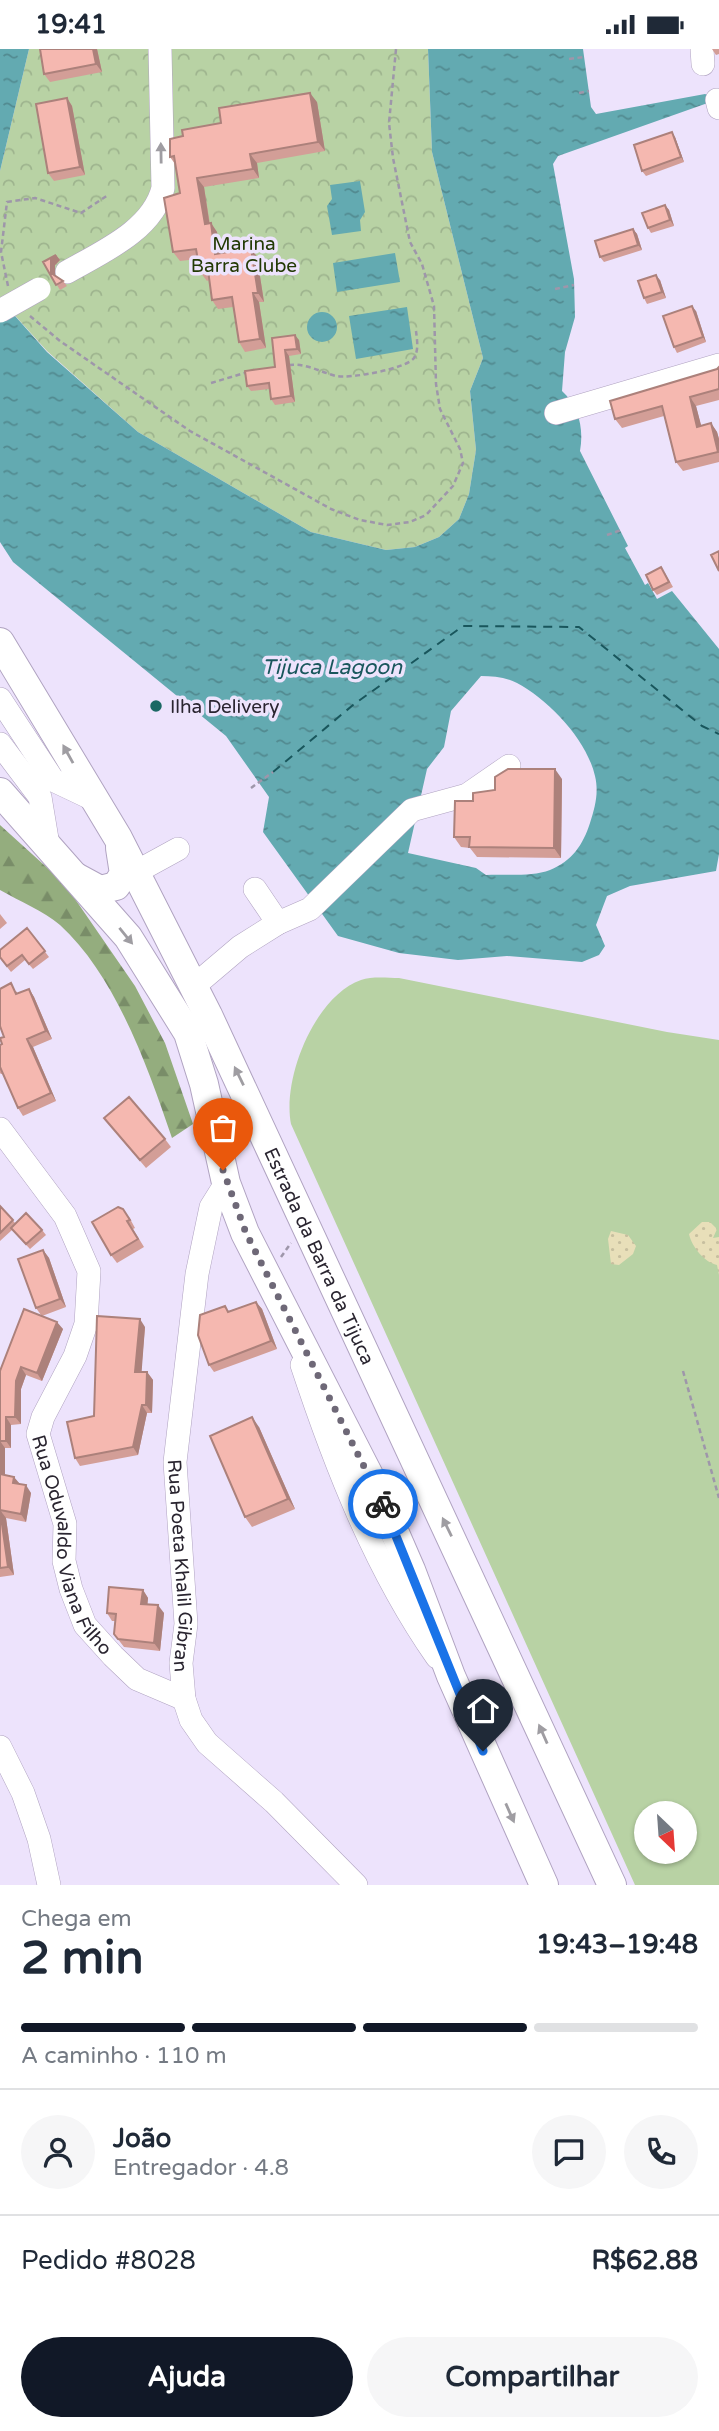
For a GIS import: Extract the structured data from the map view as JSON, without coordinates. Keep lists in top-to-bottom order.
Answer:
{
  "streets": {
    "main road": ["Estrada da Barra da Tijuca"],
    "street": ["Rua Oduvaldo Viana Filho", "Rua Poeta Khalil Gibran"]
  },
  "crossings": [
    ["Rua Oduvaldo Viana Filho", "Rua Poeta Khalil Gibran"]
  ],
  "water": ["Tijuca Lagoon"],
  "parks": ["Marina Barra Clube"],
  "places": ["Ilha Delivery"],
  "north": "bottom right",
  "page": {
    "status": "19:41",
    "heading": ["2 min", "Chega em", "19:43–19:48"],
    "panel": [
      "João",
      "Entregador · 4.8",
      "Pedido #8028",
      "R$62.88"
    ],
    "bar": "A caminho · 110 m",
    "buttons": ["Ajuda", "Compartilhar"]
  }
}
